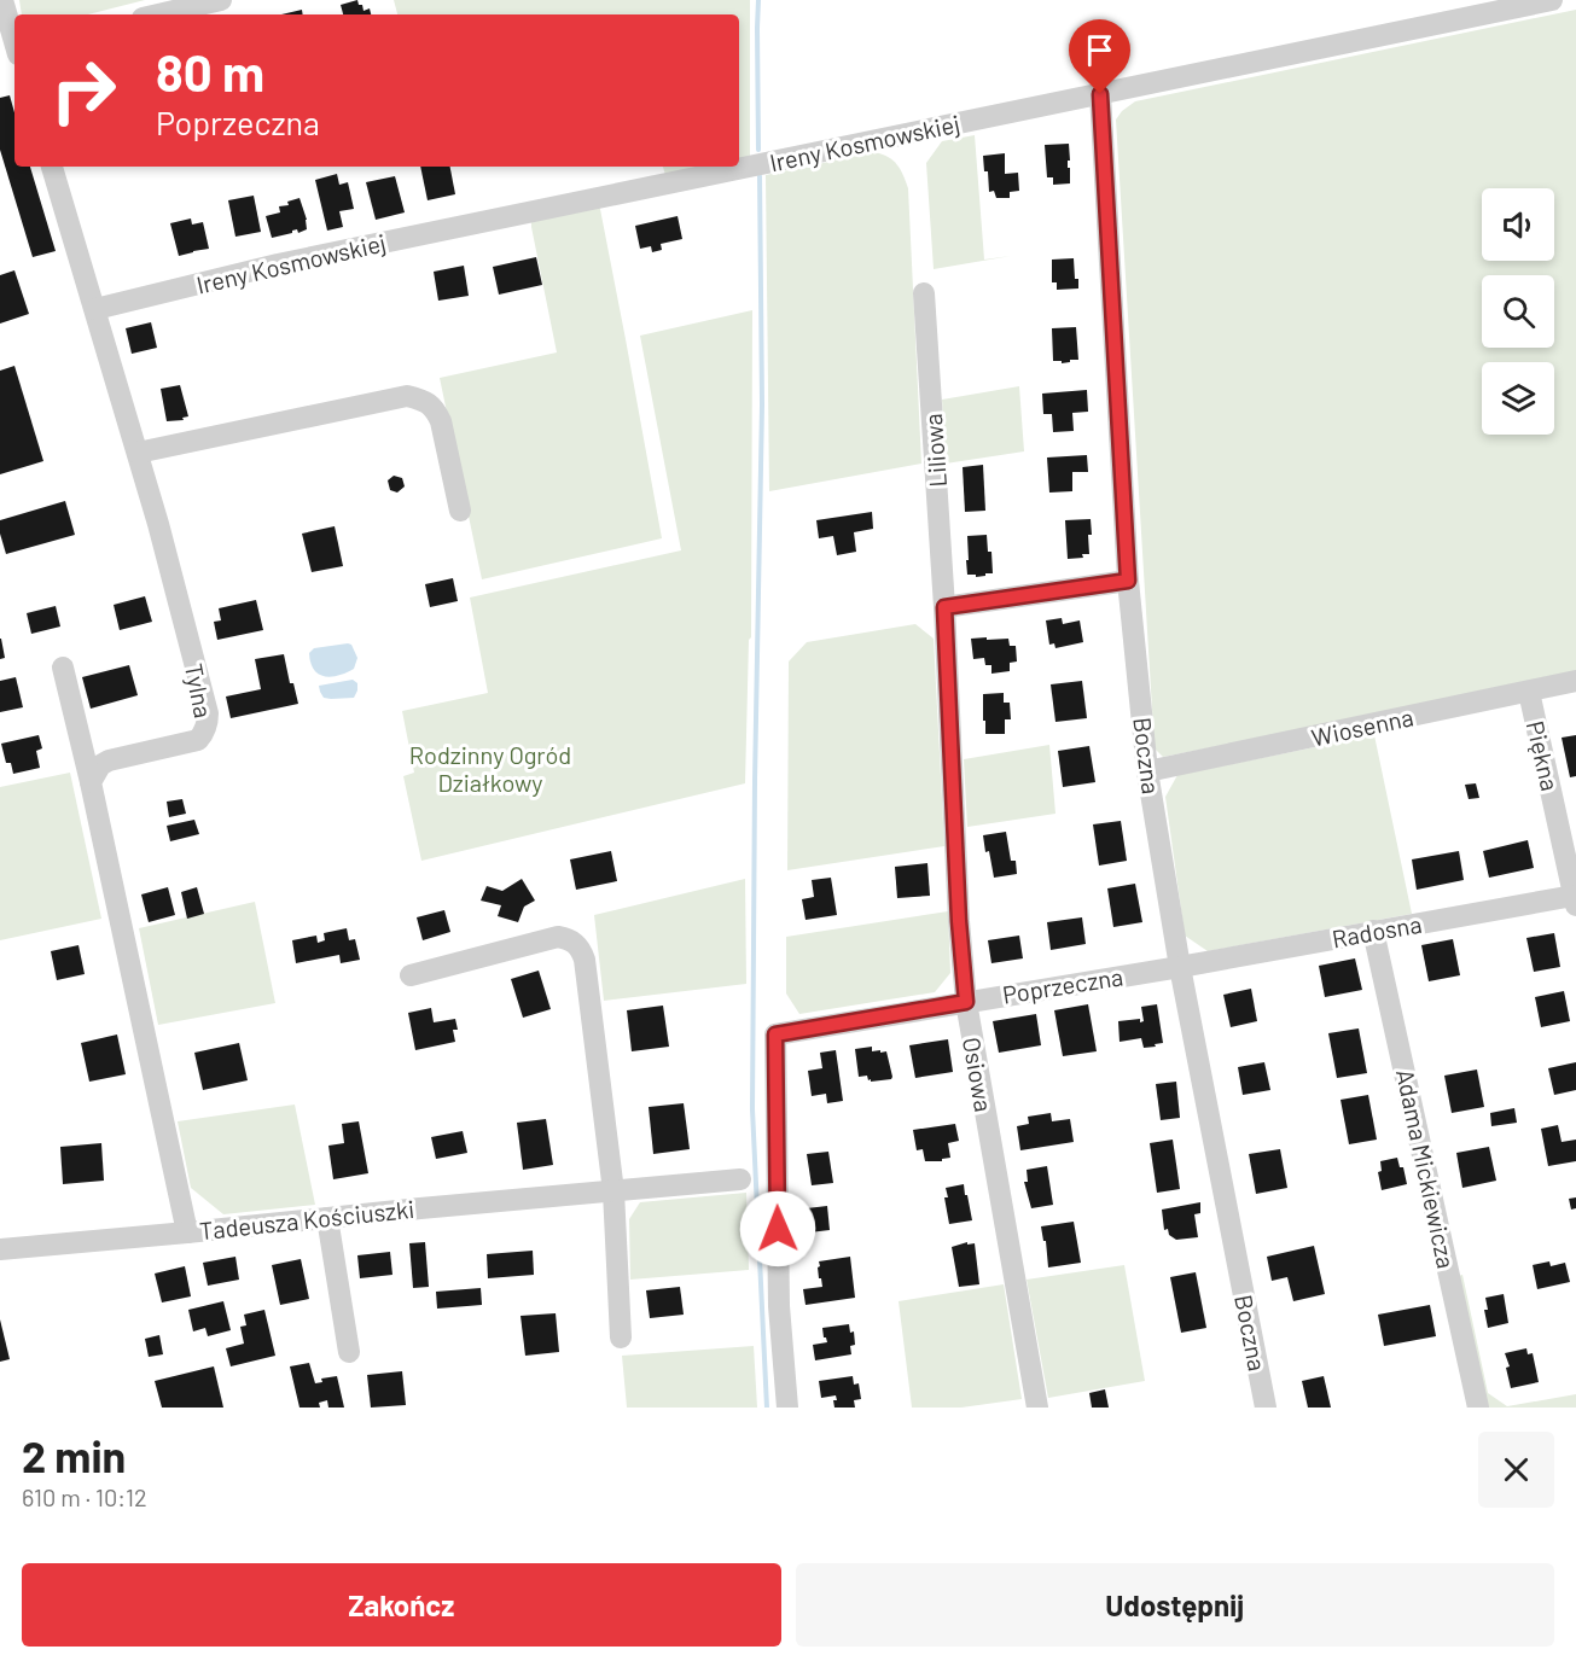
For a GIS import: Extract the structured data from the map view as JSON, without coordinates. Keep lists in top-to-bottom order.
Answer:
{
  "streets": {
    "street": [
      "Ireny Kosmowskiej",
      "Liliowa",
      "Tylna",
      "Wiosenna",
      "Boczna",
      "Piękna",
      "Radosna",
      "Poprzeczna",
      "Osiowa",
      "Adama Mickiewicza",
      "Tadeusza Kościuszki"
    ]
  },
  "crossings": [
    ["Ireny Kosmowskiej", "Tylna"],
    ["Ireny Kosmowskiej", "Boczna"],
    ["Liliowa", "Osiowa"],
    ["Wiosenna", "Boczna"],
    ["Wiosenna", "Piękna"],
    ["Boczna", "Radosna"],
    ["Boczna", "Poprzeczna"],
    ["Piękna", "Radosna"],
    ["Radosna", "Poprzeczna"],
    ["Radosna", "Adama Mickiewicza"],
    ["Poprzeczna", "Osiowa"]
  ],
  "parks": ["Rodzinny Ogród Działkowy"],
  "page": {
    "turn": ["80 m", "Poprzeczna"],
    "heading": ["2 min", "610 m · 10:12"],
    "buttons": ["Zakończ", "Udostępnij"]
  }
}
